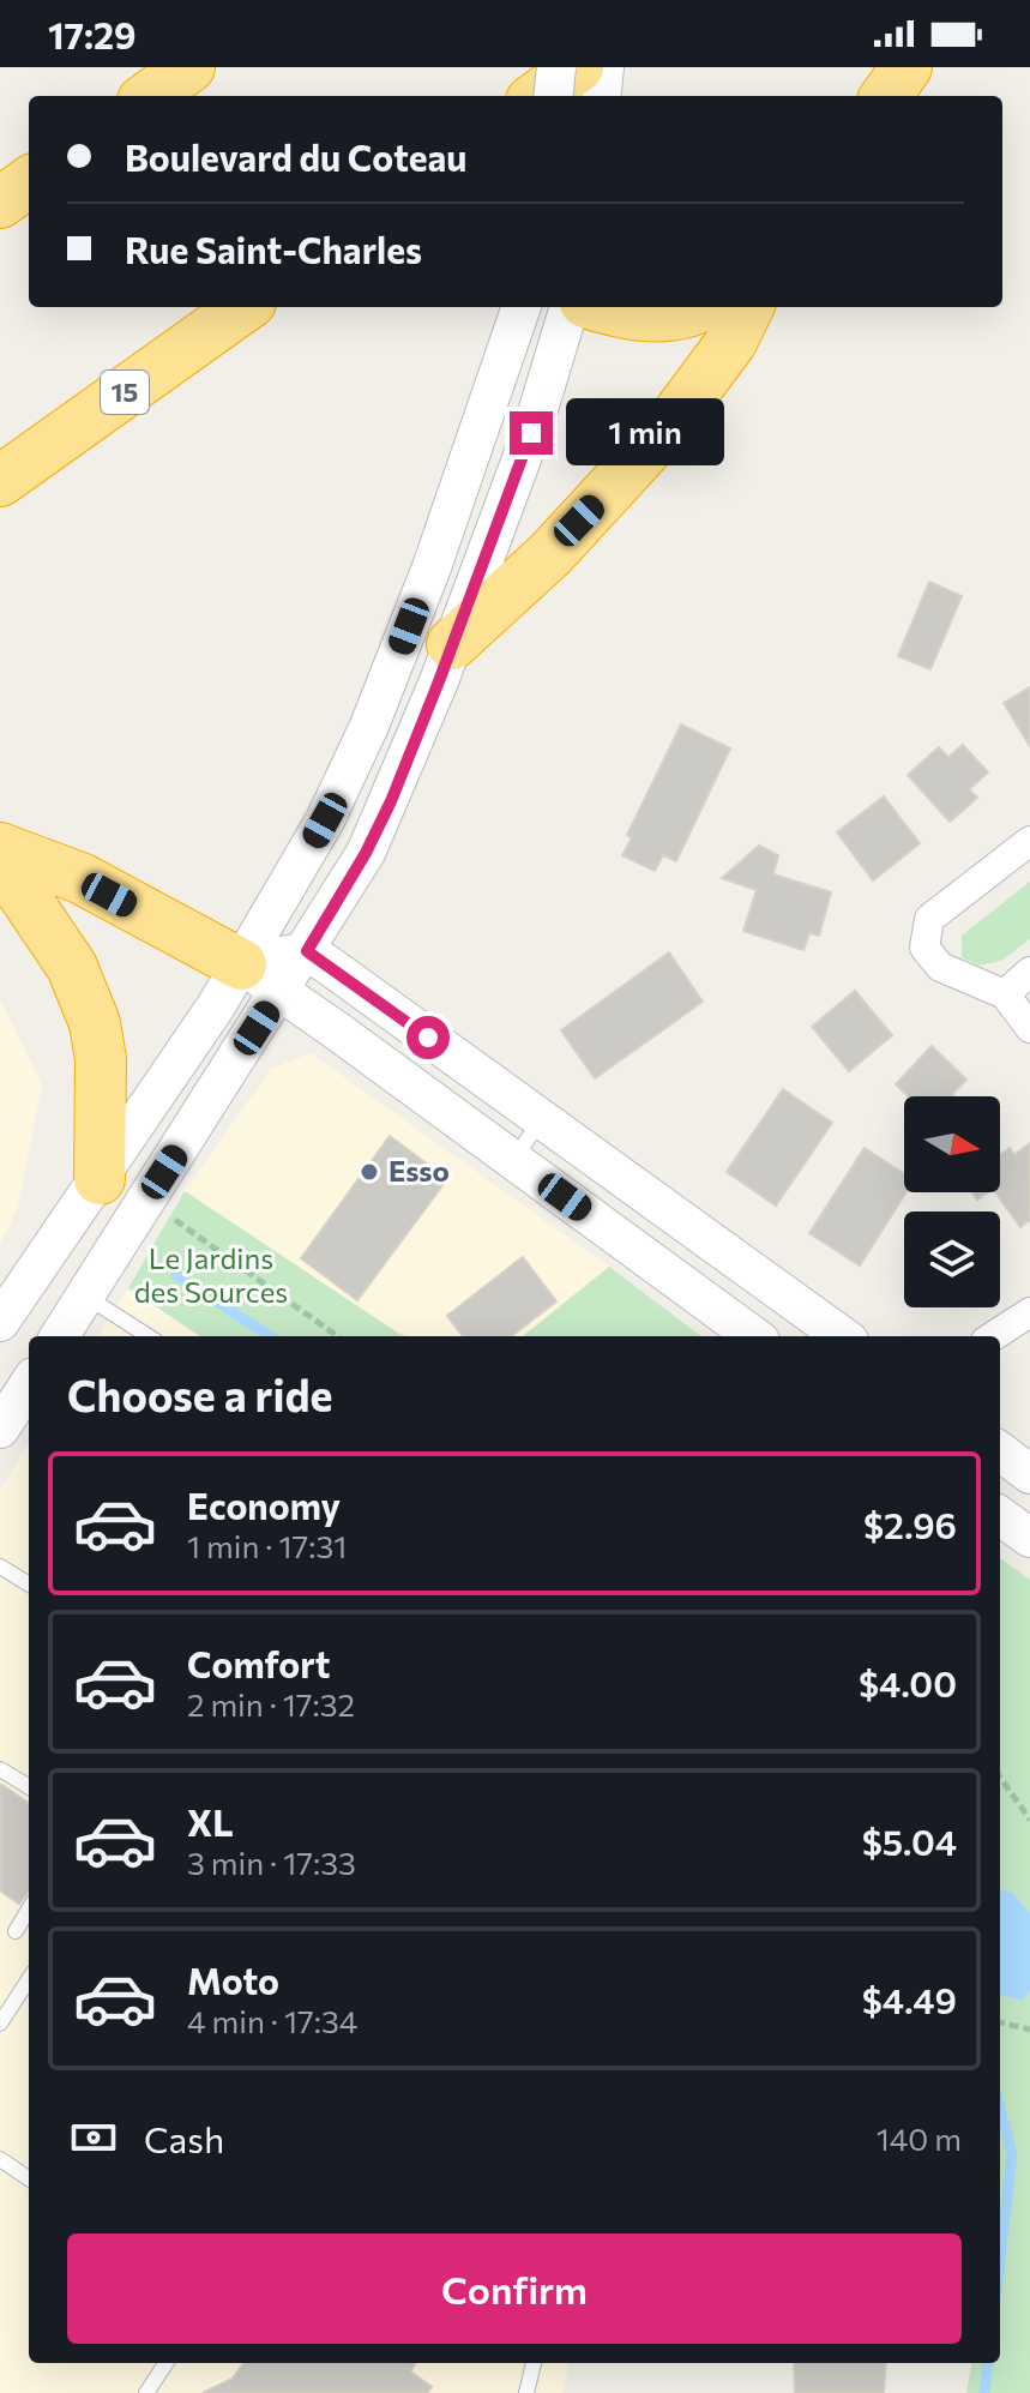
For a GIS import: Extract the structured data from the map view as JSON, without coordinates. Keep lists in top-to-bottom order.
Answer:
{
  "streets": {
    "highway": ["15"]
  },
  "parks": ["Le Jardins des Sources"],
  "places": ["Esso"],
  "north": "right",
  "page": {
    "status": "17:29",
    "banner": ["Boulevard du Coteau", "Rue Saint-Charles"],
    "bubble": "1 min",
    "heading": "Choose a ride",
    "list": [
      {
        "name": "Economy",
        "note": "1 min · 17:31",
        "value": "$2.96"
      },
      {
        "name": "Comfort",
        "note": "2 min · 17:32",
        "value": "$4.00"
      },
      {
        "name": "XL",
        "note": "3 min · 17:33",
        "value": "$5.04"
      },
      {
        "name": "Moto",
        "note": "4 min · 17:34",
        "value": "$4.49"
      }
    ],
    "pay": ["Cash", "140 m"],
    "buttons": "Confirm"
  }
}
